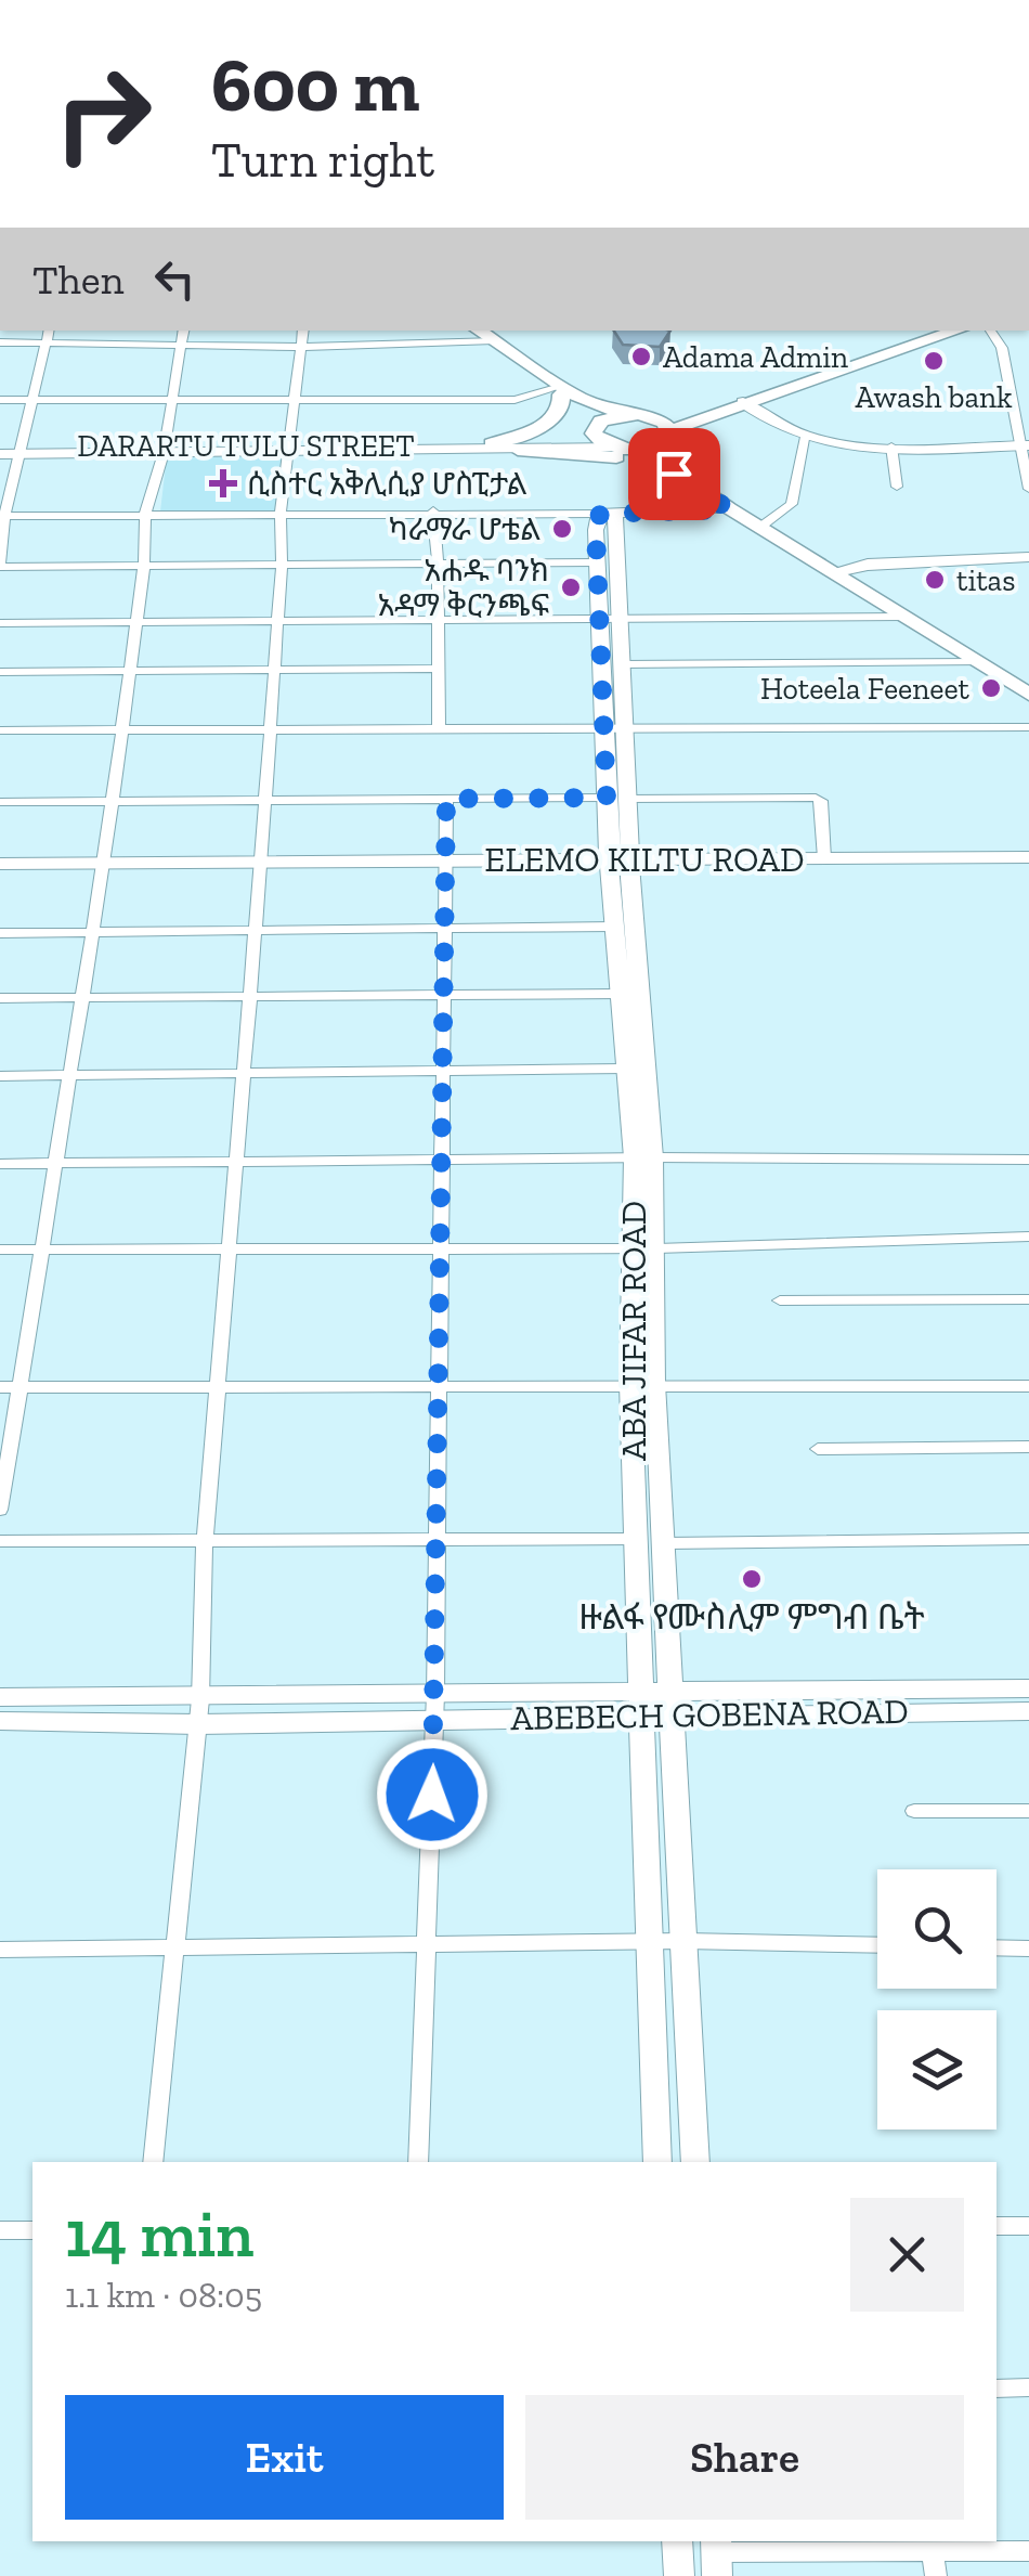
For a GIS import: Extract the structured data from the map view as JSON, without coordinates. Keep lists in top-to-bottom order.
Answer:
{
  "streets": {
    "street": [
      "DARARTU TULU STREET",
      "ELEMO KILTU ROAD",
      "ABA JIFAR ROAD",
      "ABEBECH GOBENA ROAD"
    ]
  },
  "crossings": [
    ["ELEMO KILTU ROAD", "ABA JIFAR ROAD"],
    ["ABA JIFAR ROAD", "ABEBECH GOBENA ROAD"]
  ],
  "places": {
    "other": [
      "Adama Admin",
      "Awash bank",
      "ካራማራ ሆቴል",
      "titas",
      "አሐዱ ባንክ አዳማ ቅርንጫፍ",
      "Hoteela Feeneet",
      "ዙልፋ የሙስሊም ምግብ ቤት"
    ],
    "health": ["ሲስተር አቅሊሲያ ሆስፒታል"]
  },
  "page": {
    "turn": ["600 m", "Turn right"],
    "then": "Then",
    "heading": ["14 min", "1.1 km · 08:05"],
    "buttons": ["Exit", "Share"]
  }
}
